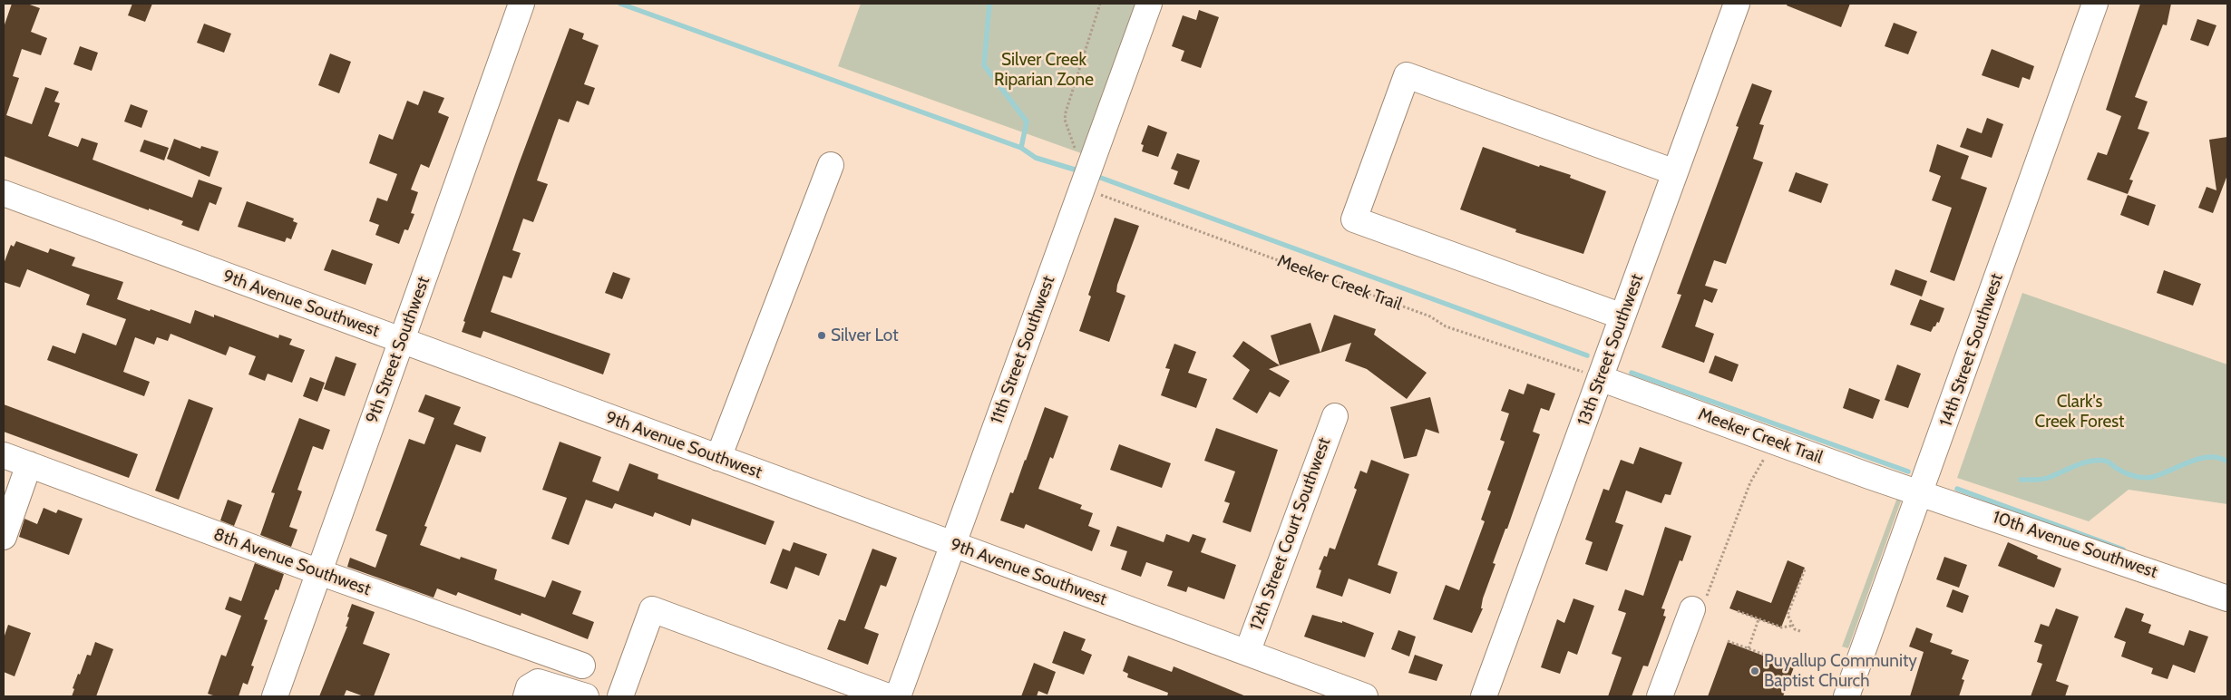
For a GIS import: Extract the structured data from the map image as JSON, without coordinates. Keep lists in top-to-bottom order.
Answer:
{
  "streets": {
    "street": [
      "Meeker Creek Trail",
      "9th Avenue Southwest",
      "9th Street Southwest",
      "11th Street Southwest",
      "13th Street Southwest",
      "14th Street Southwest",
      "12th Street Court Southwest",
      "10th Avenue Southwest",
      "8th Avenue Southwest"
    ]
  },
  "crossings": [
    ["Meeker Creek Trail", "13th Street Southwest"],
    ["Meeker Creek Trail", "14th Street Southwest"],
    ["Meeker Creek Trail", "10th Avenue Southwest"],
    ["9th Avenue Southwest", "9th Street Southwest"],
    ["9th Avenue Southwest", "11th Street Southwest"],
    ["9th Avenue Southwest", "12th Street Court Southwest"],
    ["9th Street Southwest", "8th Avenue Southwest"],
    ["14th Street Southwest", "10th Avenue Southwest"]
  ],
  "parks": ["Silver Creek Riparian Zone", "Clark's Creek Forest"],
  "places": ["Silver Lot", "Puyallup Community Baptist Church"]
}
